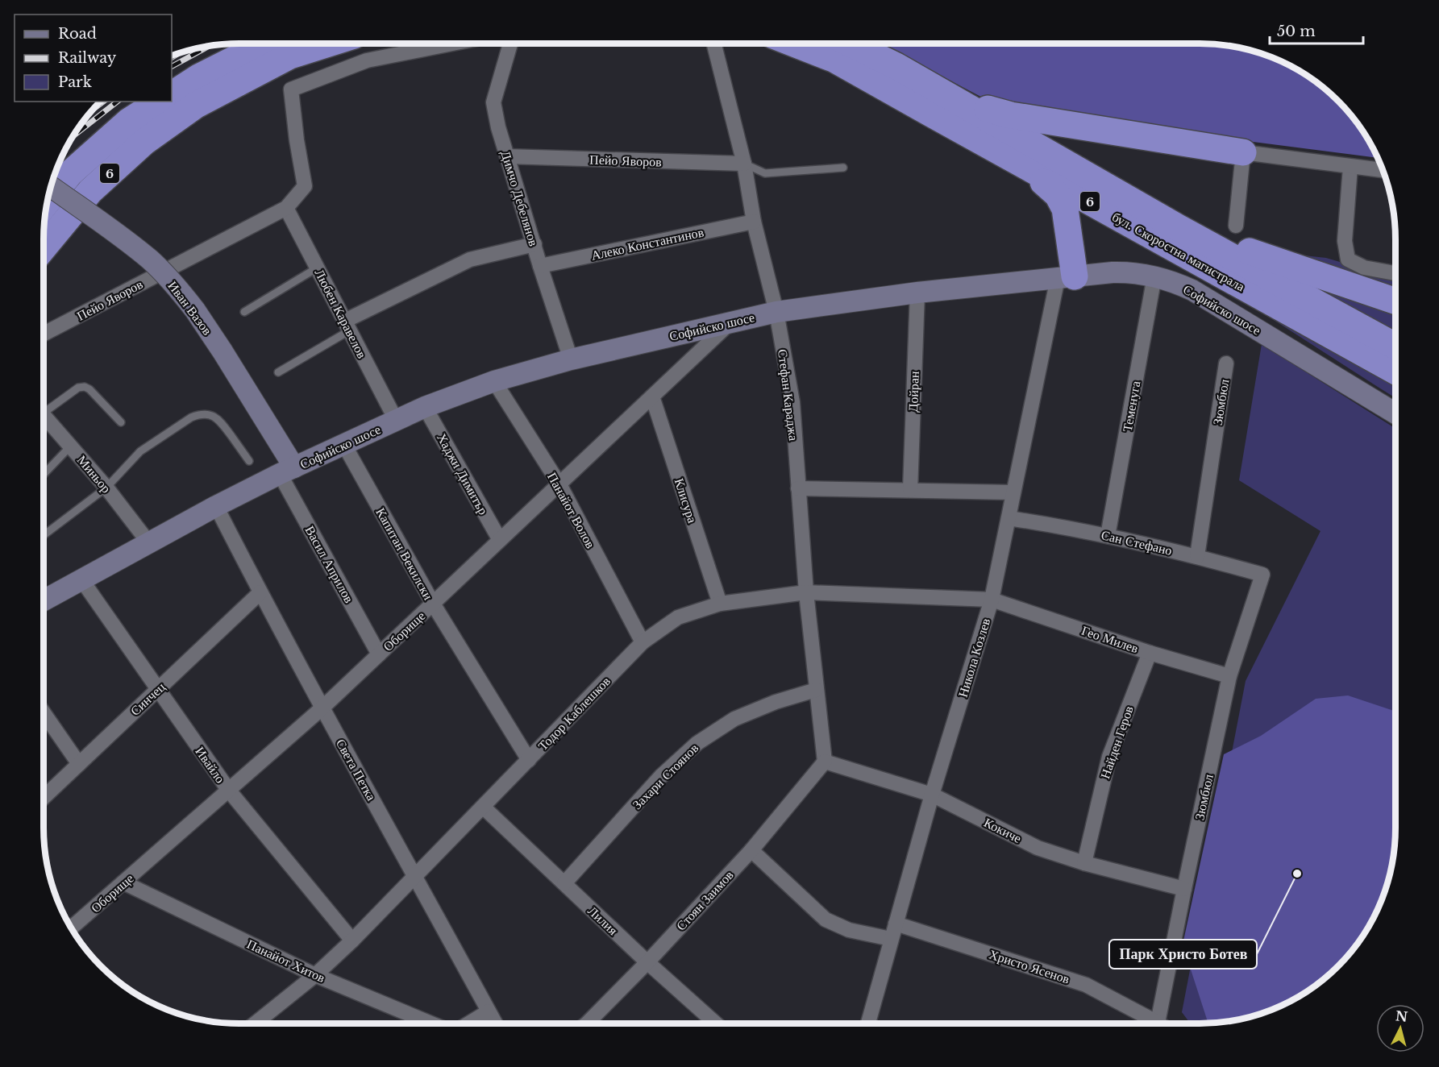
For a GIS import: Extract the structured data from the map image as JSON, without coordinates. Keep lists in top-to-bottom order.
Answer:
{
  "streets": {
    "highway": ["6", "бул. Скоростна магистрала"],
    "main road": ["Иван Вазов", "Софийско шосе"],
    "street": [
      "Пейо Яворов",
      "Димчо Дебелянов",
      "Алеко Константинов",
      "Любен Каравелов",
      "Дойран",
      "Стефан Караджа",
      "Зюмбюл",
      "Теменуга",
      "Миньор",
      "Хаджи Димитър",
      "Клисура",
      "Панайот Волов",
      "Сан Стефано",
      "Капитан Векилски",
      "Васил Априлов",
      "Оборище",
      "Гео Милев",
      "Никола Козлев",
      "Синчец",
      "Тодор Каблешков",
      "Найден Геров",
      "Ивайло",
      "Света Петка",
      "Захари Стоянов",
      "Кокиче",
      "Стоян Заимов",
      "Лилия",
      "Панайот Хитов",
      "Христо Ясенов"
    ]
  },
  "crossings": [
    ["Пейо Яворов", "Димчо Дебелянов"],
    ["Пейо Яворов", "Любен Каравелов"],
    ["Пейо Яворов", "Стефан Караджа"],
    ["Димчо Дебелянов", "Алеко Константинов"],
    ["Димчо Дебелянов", "Софийско шосе"],
    ["Алеко Константинов", "Стефан Караджа"],
    ["Иван Вазов", "Софийско шосе"],
    ["Иван Вазов", "Васил Априлов"],
    ["Софийско шосе", "Любен Каравелов"],
    ["Софийско шосе", "Дойран"],
    ["Софийско шосе", "Стефан Караджа"],
    ["Софийско шосе", "Теменуга"],
    ["Софийско шосе", "Миньор"],
    ["Софийско шосе", "Хаджи Димитър"],
    ["Софийско шосе", "Панайот Волов"],
    ["Софийско шосе", "Капитан Векилски"],
    ["Софийско шосе", "Васил Априлов"],
    ["Софийско шосе", "Оборище"],
    ["Софийско шосе", "Никола Козлев"],
    ["Софийско шосе", "Ивайло"],
    ["Софийско шосе", "Света Петка"],
    ["Стефан Караджа", "Тодор Каблешков"],
    ["Стефан Караджа", "Захари Стоянов"],
    ["Стефан Караджа", "Кокиче"],
    ["Стефан Караджа", "Стоян Заимов"],
    ["Зюмбюл", "Сан Стефано"],
    ["Зюмбюл", "Гео Милев"],
    ["Зюмбюл", "Кокиче"],
    ["Теменуга", "Сан Стефано"],
    ["Хаджи Димитър", "Оборище"],
    ["Клисура", "Оборище"],
    ["Клисура", "Тодор Каблешков"],
    ["Панайот Волов", "Оборище"],
    ["Панайот Волов", "Тодор Каблешков"],
    ["Сан Стефано", "Никола Козлев"],
    ["Капитан Векилски", "Оборище"],
    ["Капитан Векилски", "Тодор Каблешков"],
    ["Васил Априлов", "Оборище"],
    ["Оборище", "Ивайло"],
    ["Оборище", "Света Петка"],
    ["Оборище", "Панайот Хитов"],
    ["Гео Милев", "Никола Козлев"],
    ["Гео Милев", "Тодор Каблешков"],
    ["Гео Милев", "Найден Геров"],
    ["Никола Козлев", "Тодор Каблешков"],
    ["Никола Козлев", "Кокиче"],
    ["Никола Козлев", "Христо Ясенов"],
    ["Синчец", "Ивайло"],
    ["Синчец", "Света Петка"],
    ["Тодор Каблешков", "Ивайло"],
    ["Тодор Каблешков", "Света Петка"],
    ["Тодор Каблешков", "Лилия"],
    ["Тодор Каблешков", "Панайот Хитов"],
    ["Найден Геров", "Кокиче"],
    ["Захари Стоянов", "Лилия"],
    ["Кокиче", "Стоян Заимов"],
    ["Стоян Заимов", "Лилия"]
  ],
  "places": ["Парк Христо Ботев"],
  "legend": ["Road", "Railway", "Park"],
  "scale_bar": "50 m",
  "north": "top"
}
